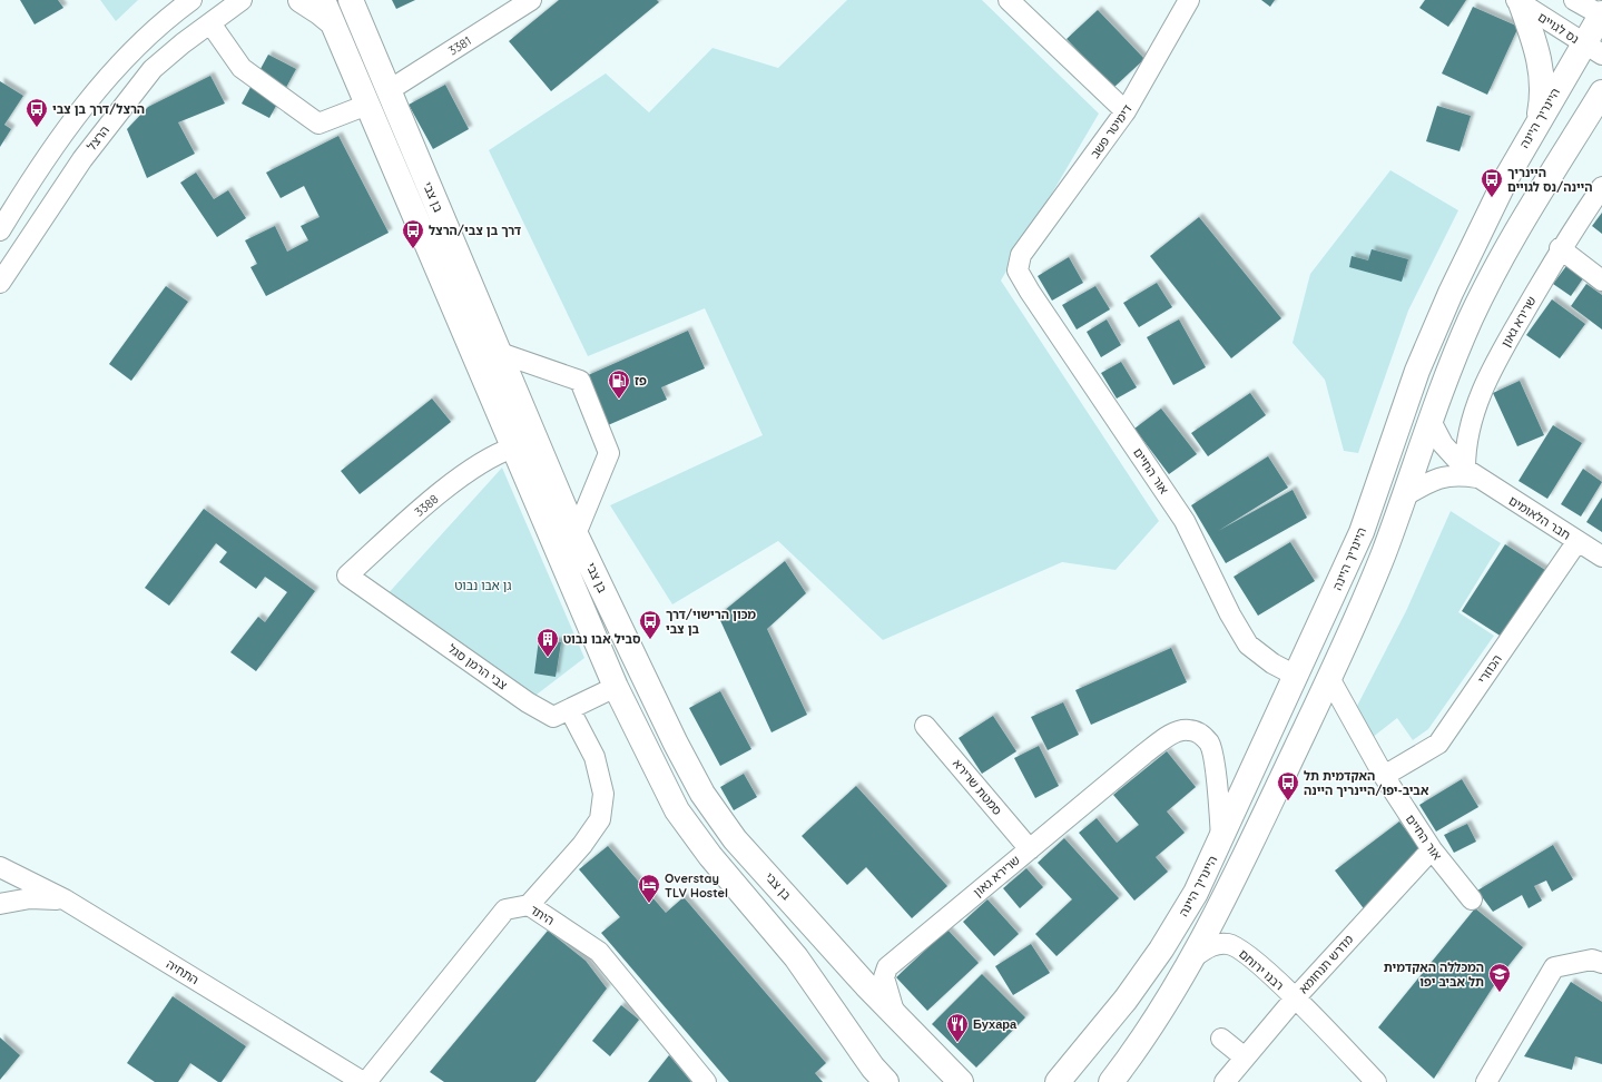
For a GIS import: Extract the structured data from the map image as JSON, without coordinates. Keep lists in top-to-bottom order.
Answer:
{
  "streets": {
    "main road": ["היינריך היינה", "בן צבי"],
    "street": [
      "נס לגויים",
      "3381",
      "דימיטר פשב",
      "הרצל",
      "שרירא גאון",
      "אור החיים",
      "3388",
      "חבר הלאומים",
      "צבי הרמן סגל",
      "הכוזרי",
      "סמטת שרירא",
      "היתד",
      "מדרש תנחומא",
      "רבנו ירוחם",
      "התחיה"
    ]
  },
  "crossings": [
    ["נס לגויים", "היינריך היינה"],
    ["3381", "בן צבי"],
    ["היינריך היינה", "שרירא גאון"],
    ["היינריך היינה", "אור החיים"],
    ["דימיטר פשב", "אור החיים"],
    ["בן צבי", "שרירא גאון"],
    ["בן צבי", "3388"],
    ["בן צבי", "צבי הרמן סגל"],
    ["שרירא גאון", "חבר הלאומים"],
    ["שרירא גאון", "סמטת שרירא"],
    ["אור החיים", "הכוזרי"],
    ["אור החיים", "מדרש תנחומא"],
    ["3388", "צבי הרמן סגל"],
    ["חבר הלאומים", "הכוזרי"],
    ["היתד", "התחיה"],
    ["מדרש תנחומא", "רבנו ירוחם"]
  ],
  "parks": ["גן אבו נבוט"],
  "places": {
    "bus stop": [
      "הרצל/דרך בן צבי",
      "היינריך היינה/נס לגויים",
      "דרך בן צבי/הרצל",
      "מכון הרישוי/דרך בן צבי",
      "האקדמית תל אביב-יפו/היינריך היינה"
    ],
    "fuel station": ["פז"],
    "building": ["סביל אבו נבוט"],
    "hotel": ["Overstay TLV Hostel"],
    "school or university": ["המכללה האקדמית תל אביב יפו"],
    "restaurant": ["Бухара"]
  }
}
